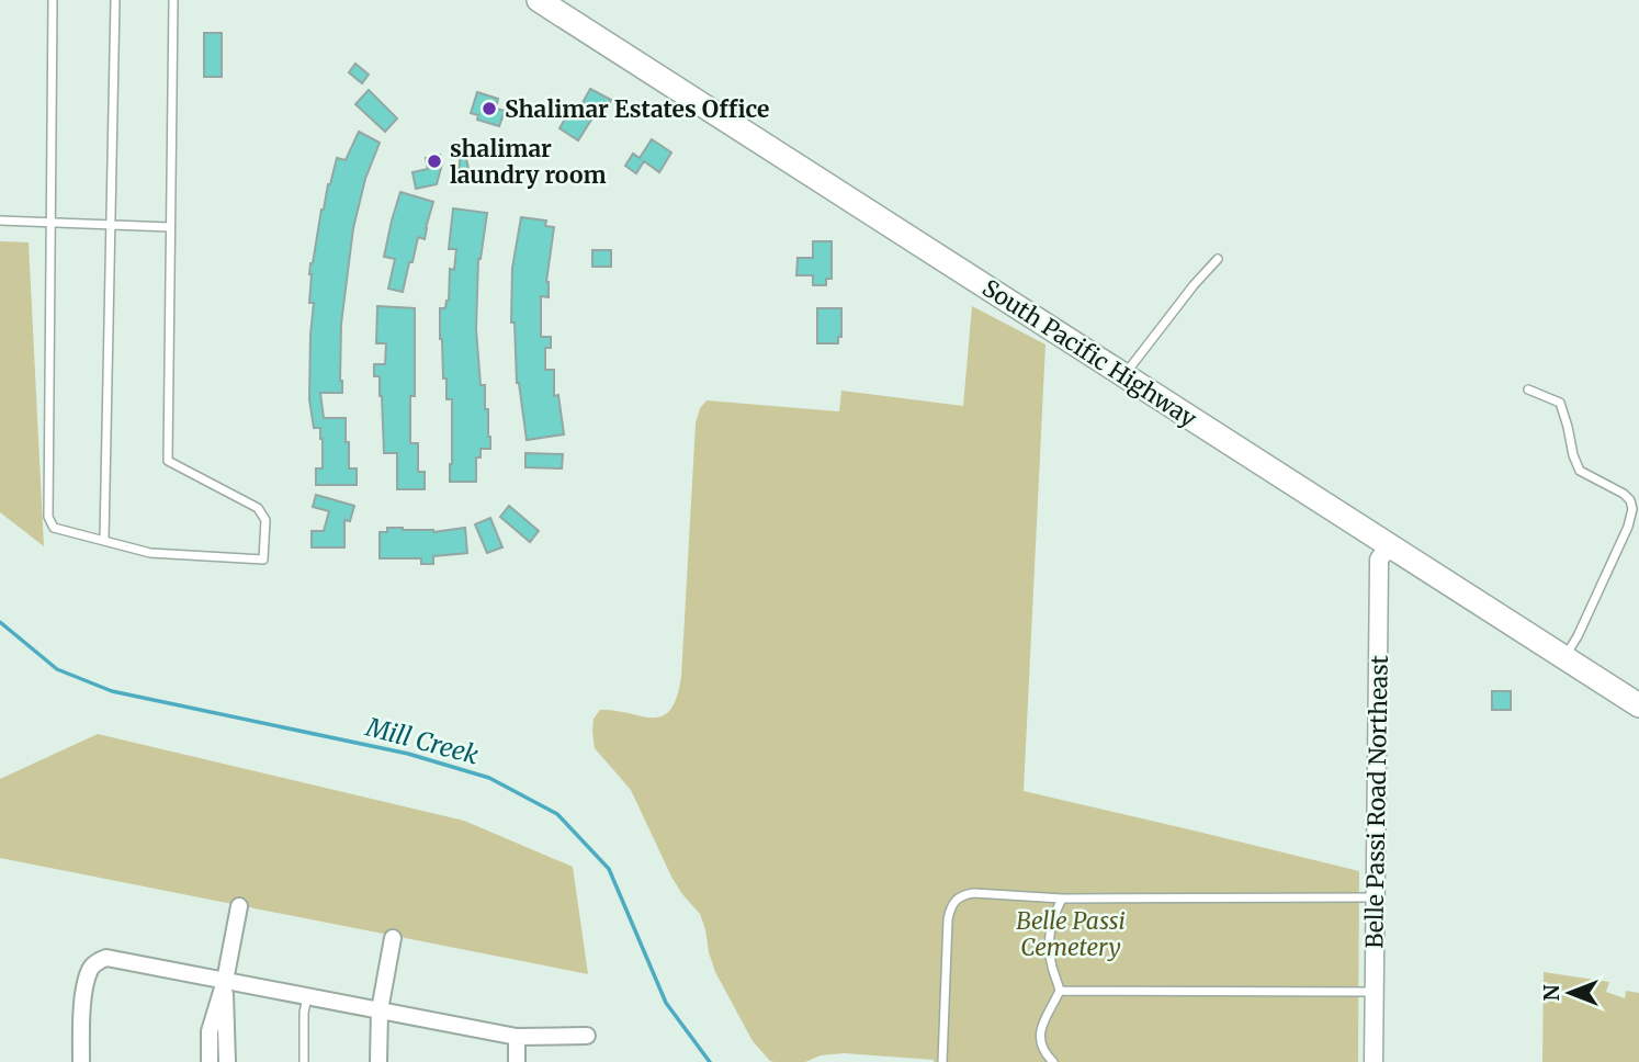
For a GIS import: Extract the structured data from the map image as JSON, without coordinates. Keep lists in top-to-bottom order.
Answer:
{
  "streets": {
    "main road": ["South Pacific Highway"],
    "street": ["Belle Passi Road Northeast"]
  },
  "crossings": [
    ["South Pacific Highway", "Belle Passi Road Northeast"]
  ],
  "water": ["Mill Creek"],
  "parks": ["Belle Passi Cemetery"],
  "places": ["Shalimar Estates Office", "shalimar laundry room"],
  "north": "left"
}
